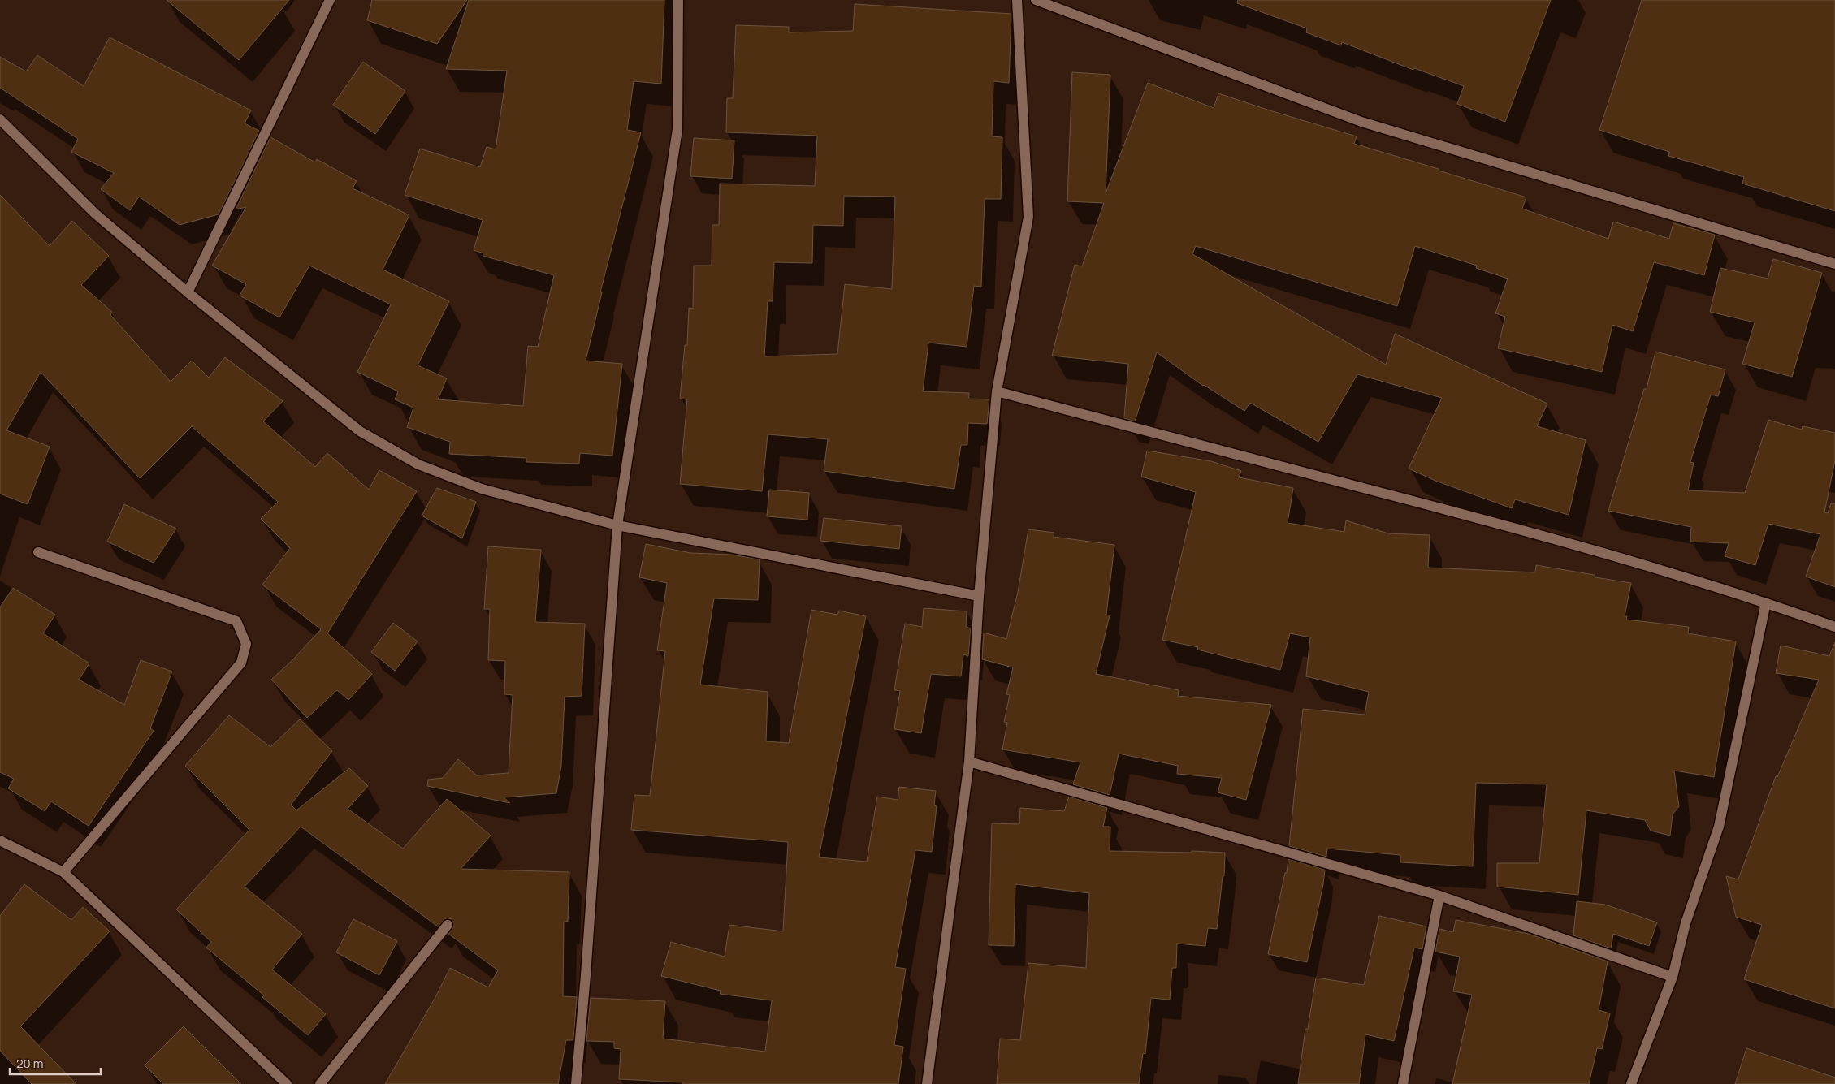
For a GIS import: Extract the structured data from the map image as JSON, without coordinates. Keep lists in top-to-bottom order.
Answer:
{
  "scale_bar": "20 m"
}
